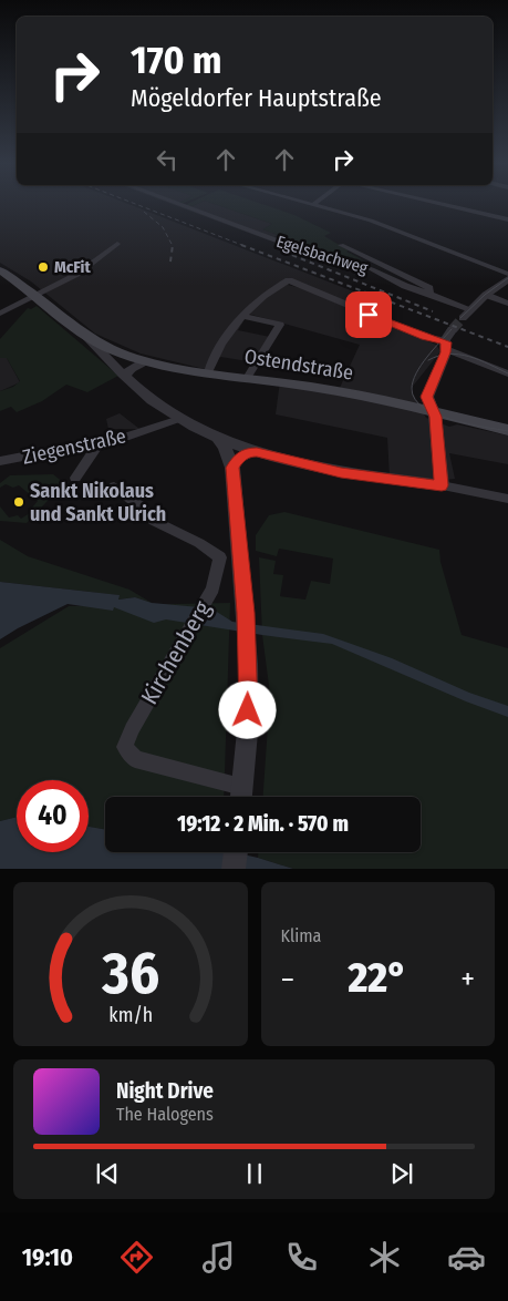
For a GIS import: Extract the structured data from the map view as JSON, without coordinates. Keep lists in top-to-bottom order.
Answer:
{
  "streets": {
    "main road": ["Ostendstraße"],
    "street": ["Egelsbachweg", "Ziegenstraße", "Kirchenberg"]
  },
  "places": ["McFit", "Sankt Nikolaus und Sankt Ulrich"],
  "page": {
    "turn": ["170 m", "Mögeldorfer Hauptstraße"],
    "limit": "40",
    "trip": "19:12 · 2 Min. · 570 m",
    "tile": "Klima",
    "heat": ["−", "22°", "+"],
    "song": ["Night Drive", "The Halogens"],
    "tabs": "19:10",
    "gauge": ["36", "km/h"]
  }
}
